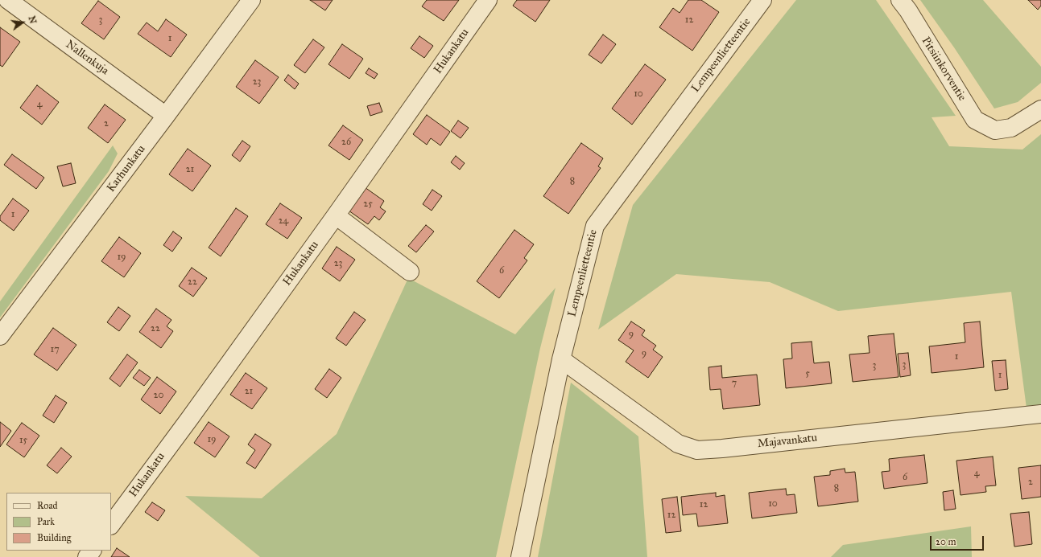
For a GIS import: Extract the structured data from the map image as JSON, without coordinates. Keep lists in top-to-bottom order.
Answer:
{
  "streets": {
    "street": [
      "Hukankatu",
      "Lempeenlietteentie",
      "Nallenkuja",
      "Pitsiinkorventie",
      "Karhunkatu",
      "Majavankatu"
    ]
  },
  "crossings": [
    ["Lempeenlietteentie", "Majavankatu"],
    ["Nallenkuja", "Karhunkatu"]
  ],
  "house_numbers": [
    "3",
    "12",
    "1",
    "23",
    "10",
    "4",
    "2",
    "26",
    "21",
    "8",
    "25",
    "1",
    "24",
    "19",
    "23",
    "6",
    "22",
    "22",
    "9",
    "17",
    "9",
    "1",
    "3",
    "3",
    "5",
    "1",
    "7",
    "21",
    "20",
    "19",
    "15",
    "4",
    "6",
    "2",
    "8",
    "10",
    "12",
    "12"
  ],
  "legend": ["Road", "Park", "Building"],
  "scale_bar": "20 m",
  "north": "right"
}
